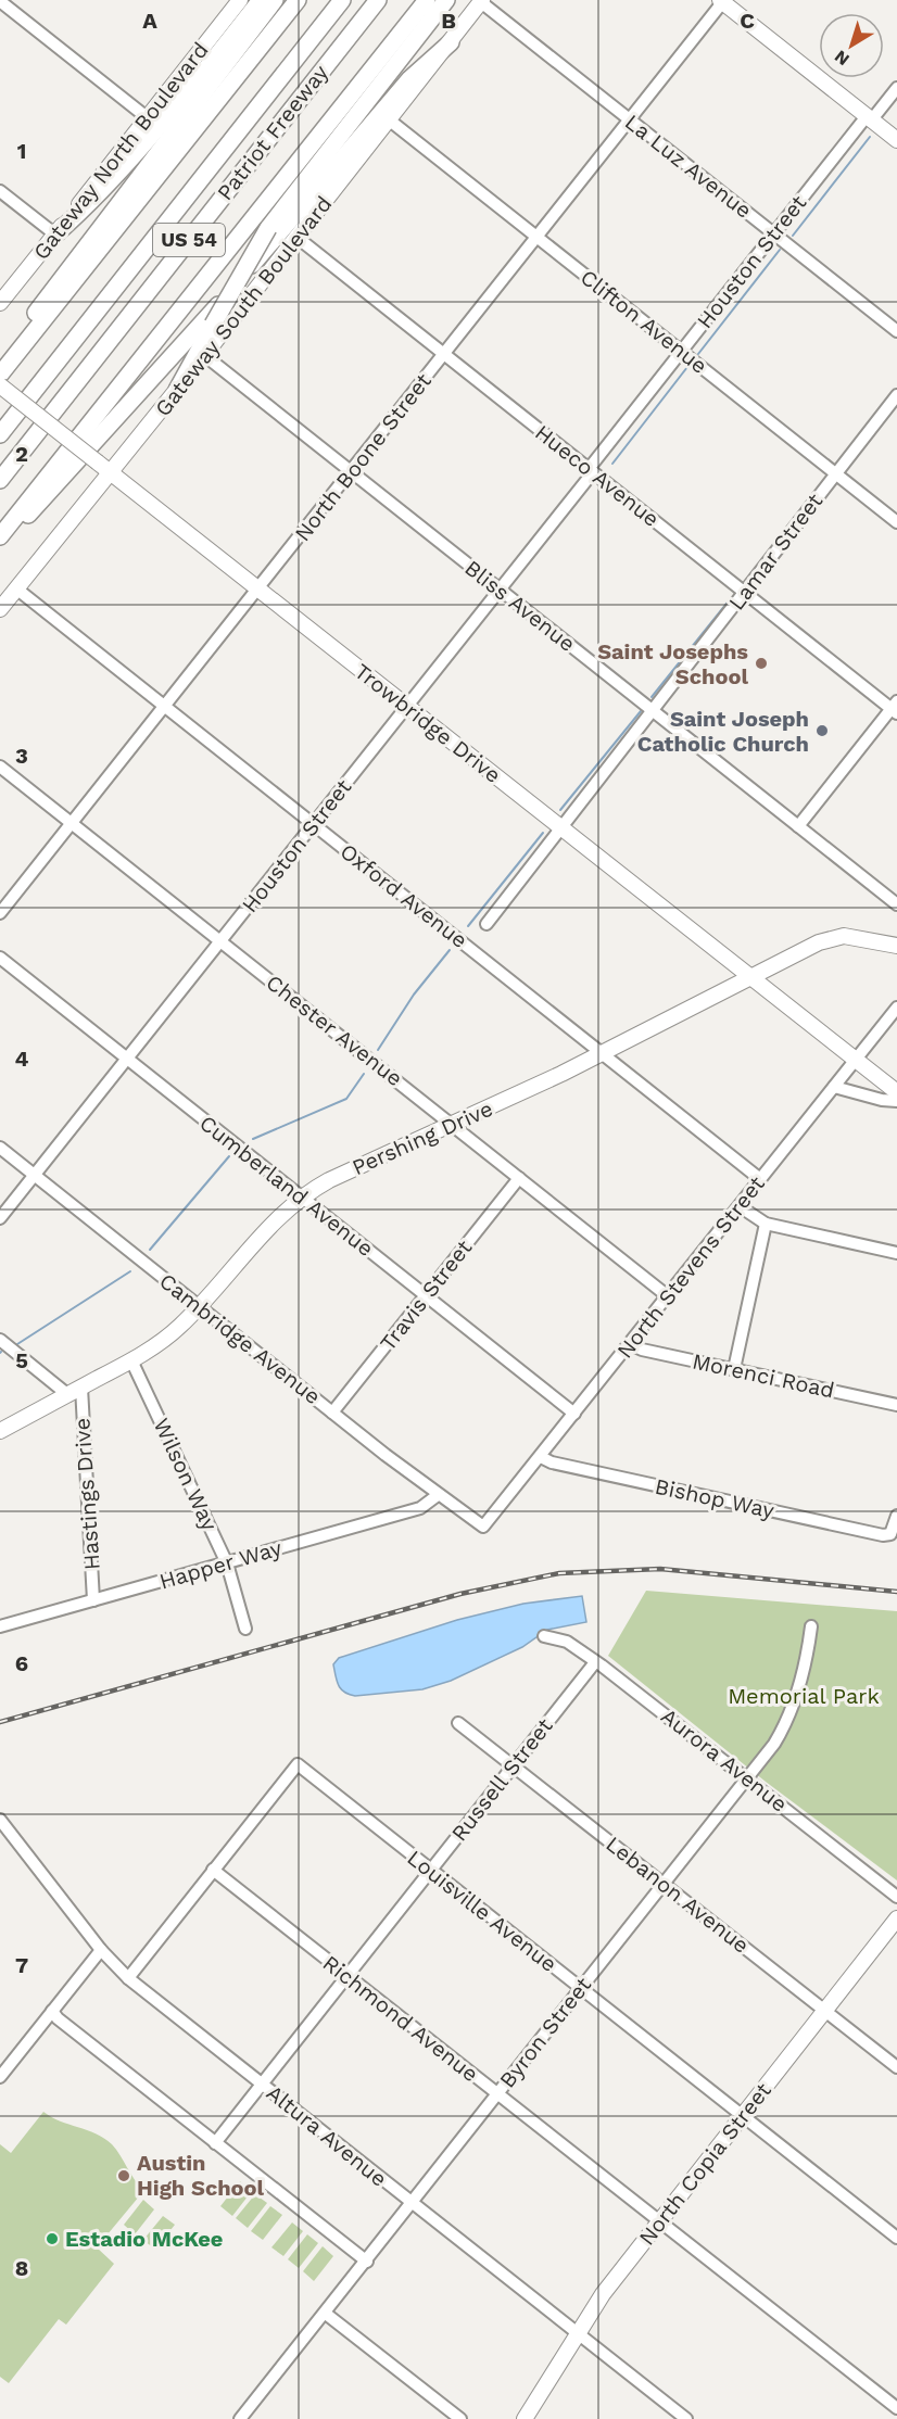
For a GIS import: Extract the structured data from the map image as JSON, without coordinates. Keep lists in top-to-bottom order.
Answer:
{
  "streets": {
    "highway": ["Patriot Freeway", "US 54"],
    "main road": [
      "Gateway North Boulevard",
      "Gateway South Boulevard",
      "Trowbridge Drive",
      "Pershing Drive",
      "North Copia Street"
    ],
    "street": [
      "La Luz Avenue",
      "Houston Street",
      "Clifton Avenue",
      "North Boone Street",
      "Hueco Avenue",
      "Lamar Street",
      "Bliss Avenue",
      "Oxford Avenue",
      "Chester Avenue",
      "Cumberland Avenue",
      "North Stevens Street",
      "Travis Street",
      "Cambridge Avenue",
      "Morenci Road",
      "Wilson Way",
      "Hastings Drive",
      "Bishop Way",
      "Happer Way",
      "Aurora Avenue",
      "Russell Street",
      "Lebanon Avenue",
      "Louisville Avenue",
      "Richmond Avenue",
      "Byron Street",
      "Altura Avenue"
    ]
  },
  "crossings": [
    ["La Luz Avenue", "Houston Street"],
    ["La Luz Avenue", "Gateway South Boulevard"],
    ["La Luz Avenue", "North Boone Street"],
    ["Houston Street", "Clifton Avenue"],
    ["Houston Street", "Hueco Avenue"],
    ["Houston Street", "Bliss Avenue"],
    ["Houston Street", "Trowbridge Drive"],
    ["Houston Street", "Oxford Avenue"],
    ["Houston Street", "Chester Avenue"],
    ["Houston Street", "Cumberland Avenue"],
    ["Houston Street", "Cambridge Avenue"],
    ["Gateway South Boulevard", "Clifton Avenue"],
    ["Gateway South Boulevard", "Hueco Avenue"],
    ["Gateway South Boulevard", "Bliss Avenue"],
    ["Gateway South Boulevard", "Trowbridge Drive"],
    ["Gateway South Boulevard", "Oxford Avenue"],
    ["Clifton Avenue", "North Boone Street"],
    ["Clifton Avenue", "Lamar Street"],
    ["North Boone Street", "Hueco Avenue"],
    ["North Boone Street", "Bliss Avenue"],
    ["North Boone Street", "Trowbridge Drive"],
    ["North Boone Street", "Oxford Avenue"],
    ["North Boone Street", "Chester Avenue"],
    ["Hueco Avenue", "Lamar Street"],
    ["Lamar Street", "Bliss Avenue"],
    ["Lamar Street", "Trowbridge Drive"],
    ["Trowbridge Drive", "Pershing Drive"],
    ["Trowbridge Drive", "North Stevens Street"],
    ["Oxford Avenue", "Pershing Drive"],
    ["Oxford Avenue", "North Stevens Street"],
    ["Chester Avenue", "Pershing Drive"],
    ["Chester Avenue", "North Stevens Street"],
    ["Chester Avenue", "Travis Street"],
    ["Pershing Drive", "Cumberland Avenue"],
    ["Pershing Drive", "Cambridge Avenue"],
    ["Pershing Drive", "Wilson Way"],
    ["Pershing Drive", "Hastings Drive"],
    ["Cumberland Avenue", "North Stevens Street"],
    ["Cumberland Avenue", "Travis Street"],
    ["North Stevens Street", "Cambridge Avenue"],
    ["North Stevens Street", "Morenci Road"],
    ["North Stevens Street", "Bishop Way"],
    ["Travis Street", "Cambridge Avenue"],
    ["Cambridge Avenue", "Happer Way"],
    ["Wilson Way", "Happer Way"],
    ["Hastings Drive", "Happer Way"],
    ["Aurora Avenue", "Russell Street"],
    ["Aurora Avenue", "Byron Street"],
    ["Russell Street", "Lebanon Avenue"],
    ["Russell Street", "Louisville Avenue"],
    ["Russell Street", "Richmond Avenue"],
    ["Russell Street", "Altura Avenue"],
    ["Lebanon Avenue", "Byron Street"],
    ["Lebanon Avenue", "North Copia Street"],
    ["Louisville Avenue", "Richmond Avenue"],
    ["Louisville Avenue", "Byron Street"],
    ["Louisville Avenue", "North Copia Street"],
    ["Richmond Avenue", "Byron Street"],
    ["Richmond Avenue", "North Copia Street"],
    ["Byron Street", "Altura Avenue"],
    ["Altura Avenue", "North Copia Street"]
  ],
  "parks": ["Memorial Park"],
  "places": [
    "Saint Josephs School",
    "Saint Joseph Catholic Church",
    "Austin High School",
    "Estadio McKee"
  ],
  "north": "bottom left",
  "grid": {
    "columns": ["A", "B", "C"],
    "rows": [
      "1",
      "2",
      "3",
      "4",
      "5",
      "6",
      "7",
      "8"
    ]
  }
}
